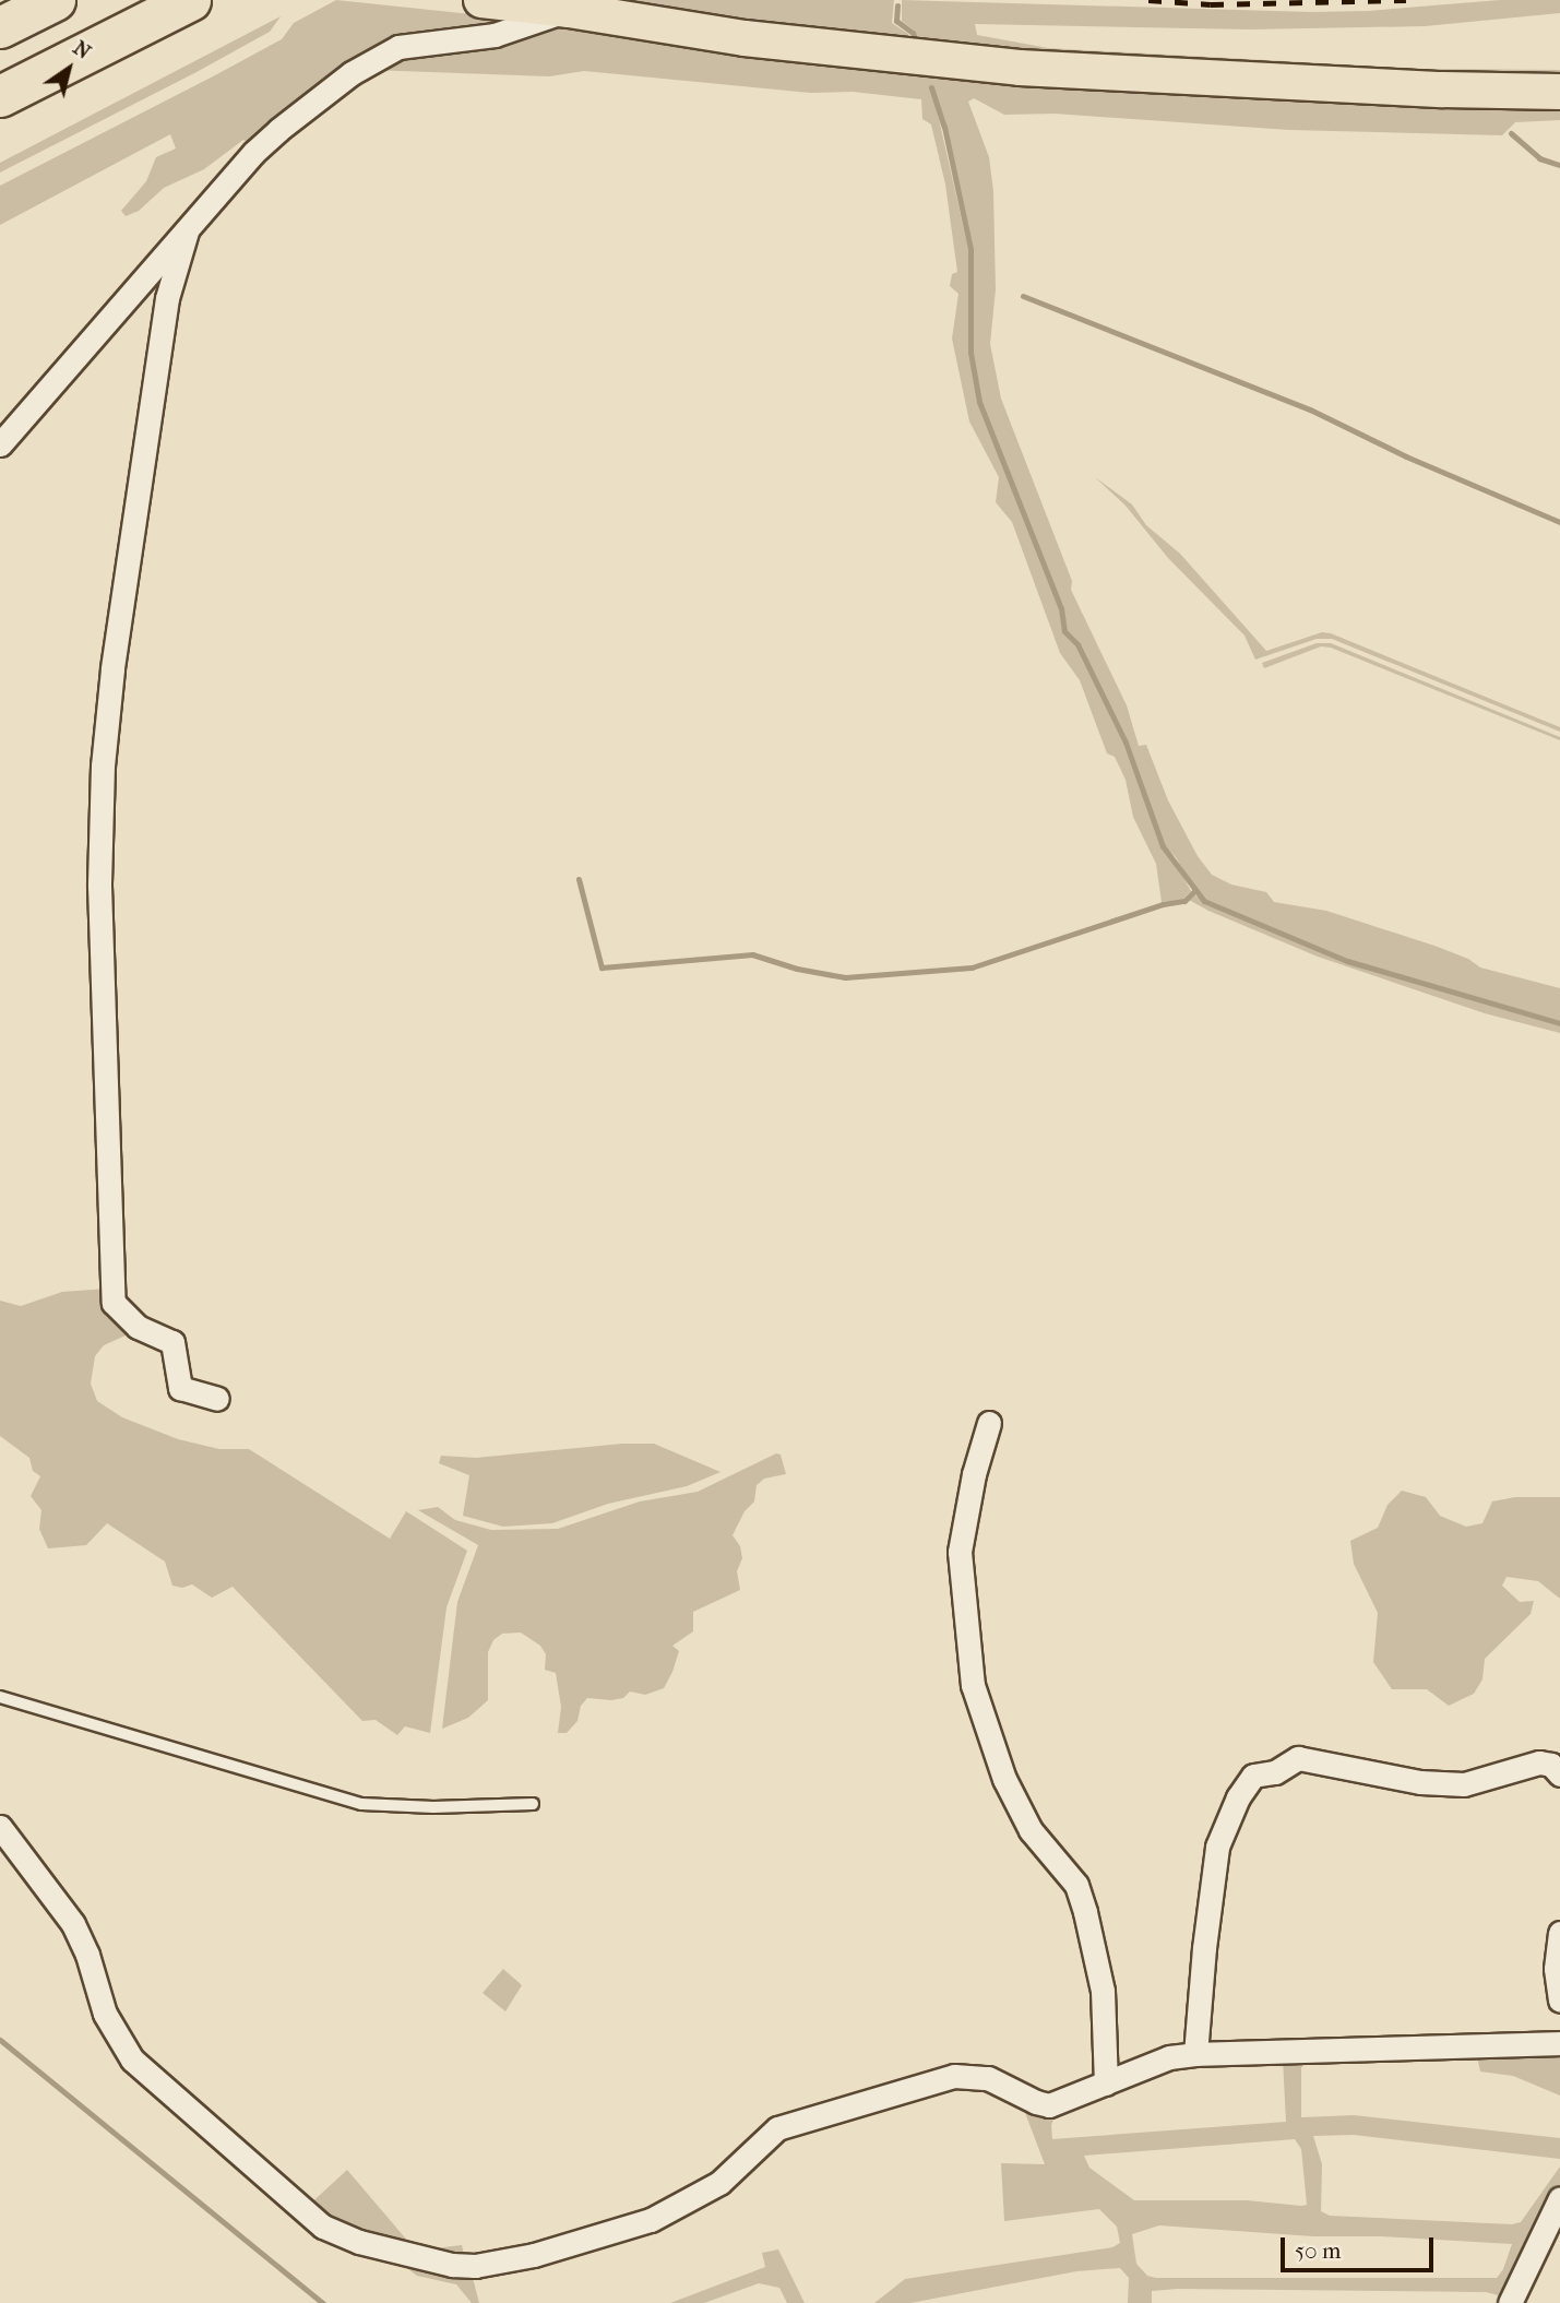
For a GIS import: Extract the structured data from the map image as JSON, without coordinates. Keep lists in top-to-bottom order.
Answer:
{
  "scale_bar": "50 m",
  "north": "top right"
}
